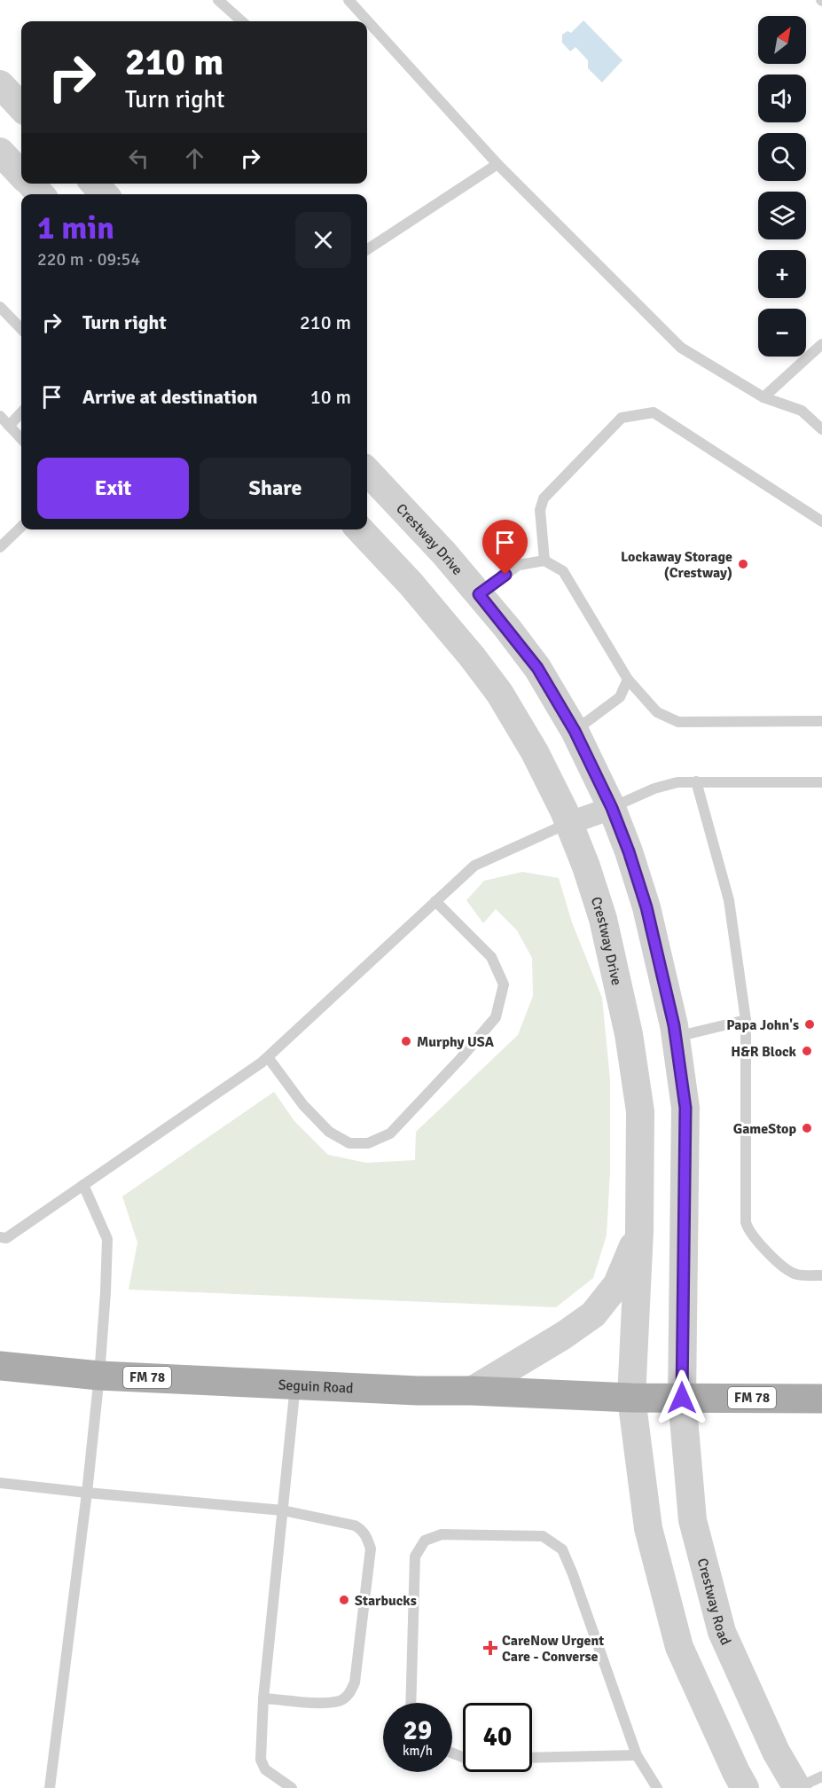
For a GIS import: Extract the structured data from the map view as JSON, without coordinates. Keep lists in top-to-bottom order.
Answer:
{
  "streets": {
    "main road": ["FM 78", "Seguin Road"],
    "street": ["Crestway Drive", "Crestway Road"]
  },
  "crossings": [
    ["Crestway Drive", "FM 78"],
    ["Crestway Drive", "Seguin Road"],
    ["Crestway Drive", "Crestway Road"],
    ["FM 78", "Seguin Road"],
    ["FM 78", "Crestway Road"]
  ],
  "places": {
    "other": [
      "Lockaway Storage (Crestway)",
      "Papa John's",
      "Murphy USA",
      "H&R Block",
      "GameStop",
      "Starbucks"
    ],
    "health": ["CareNow Urgent Care - Converse"]
  },
  "north": "top right",
  "page": {
    "map_buttons": ["+", "−"],
    "turn": ["210 m", "Turn right"],
    "heading": ["1 min", "220 m · 09:54"],
    "list": [
      {
        "name": "Turn right",
        "value": "210 m"
      },
      {
        "name": "Arrive at destination",
        "value": "10 m"
      }
    ],
    "buttons": ["Exit", "Share"],
    "speed": "29 km/h",
    "limit": "40"
  }
}
